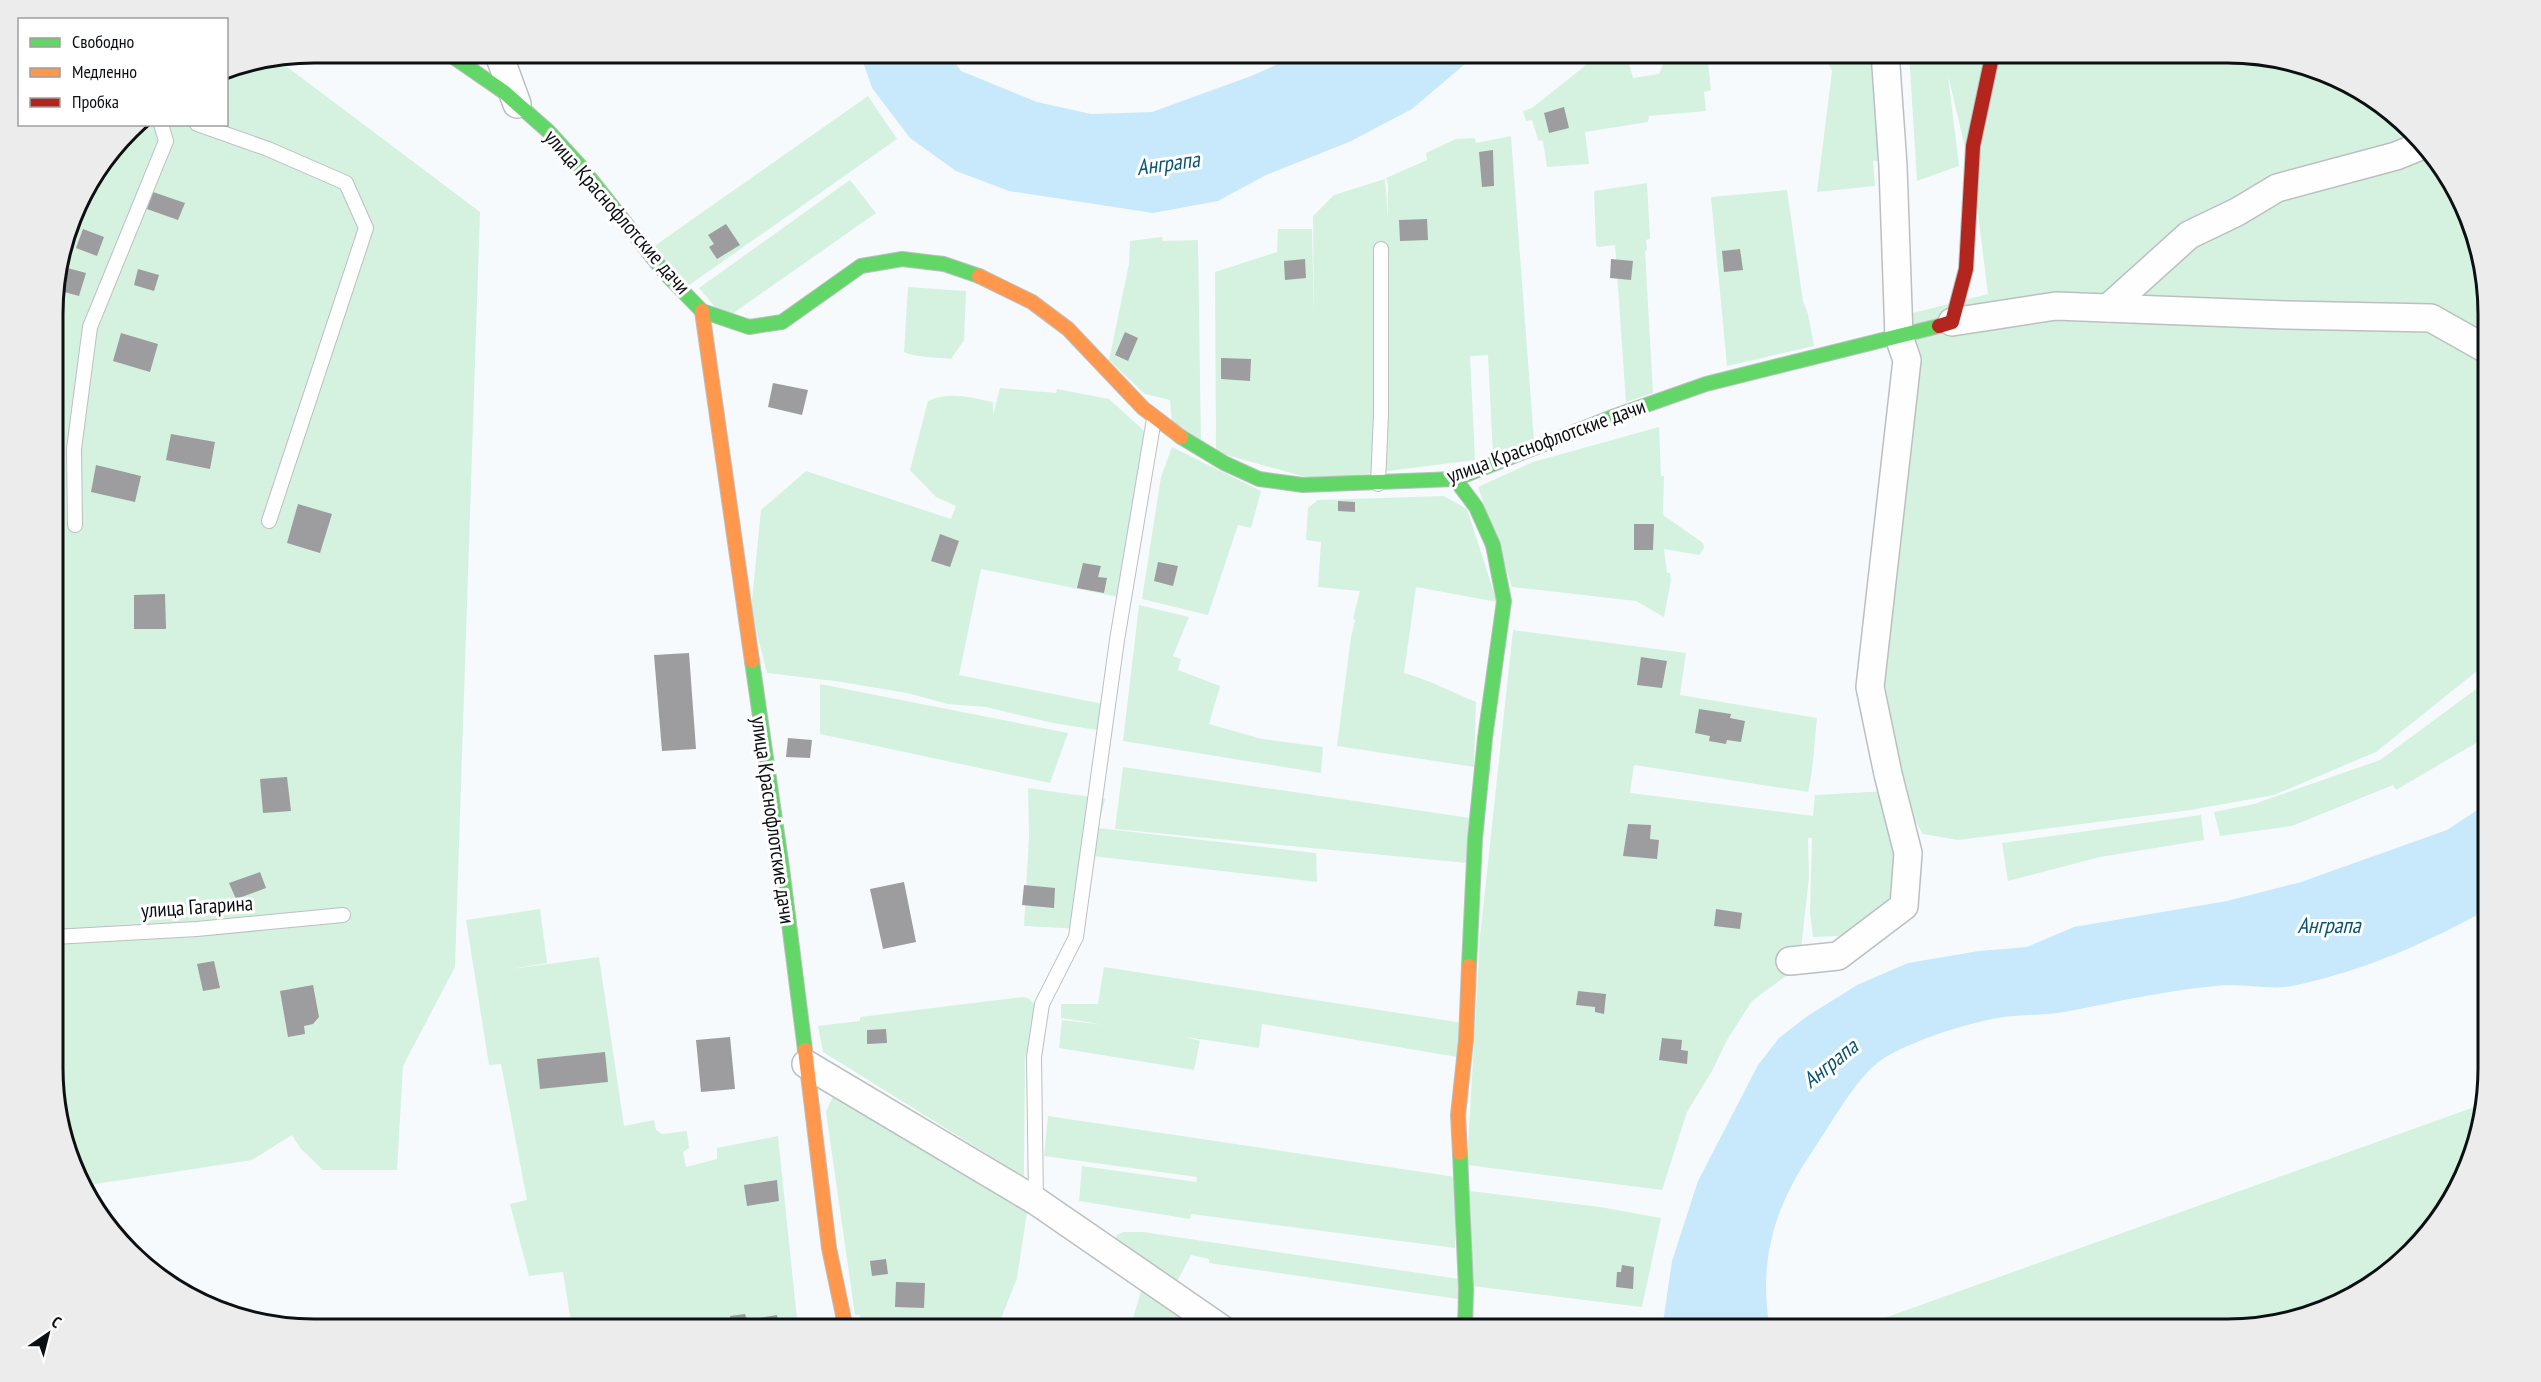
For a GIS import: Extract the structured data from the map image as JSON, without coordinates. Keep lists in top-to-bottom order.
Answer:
{
  "streets": {
    "street": ["улица Краснофлотские дачи"],
    "lane": ["улица Гагарина"]
  },
  "water": ["Анграпа"],
  "legend": ["Свободно", "Медленно", "Пробка"],
  "north": "top right"
}
